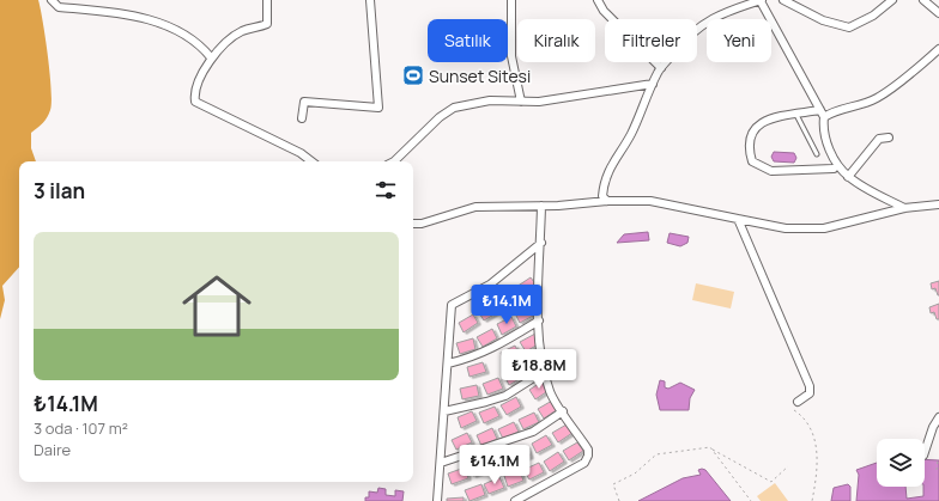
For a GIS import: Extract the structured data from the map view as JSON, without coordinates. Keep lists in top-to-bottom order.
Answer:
{
  "places": {
    "sports": ["Sunset Sitesi"]
  },
  "page": {
    "chip": [
      "Satılık",
      "Kiralık",
      "Filtreler",
      "Yeni"
    ],
    "heading": "3 ilan",
    "list": [
      {
        "name": "₺14.1M",
        "note": "3 oda · 107 m² · Daire"
      }
    ],
    "price": ["₺14.1M", "₺18.8M", "₺14.1M"]
  }
}
